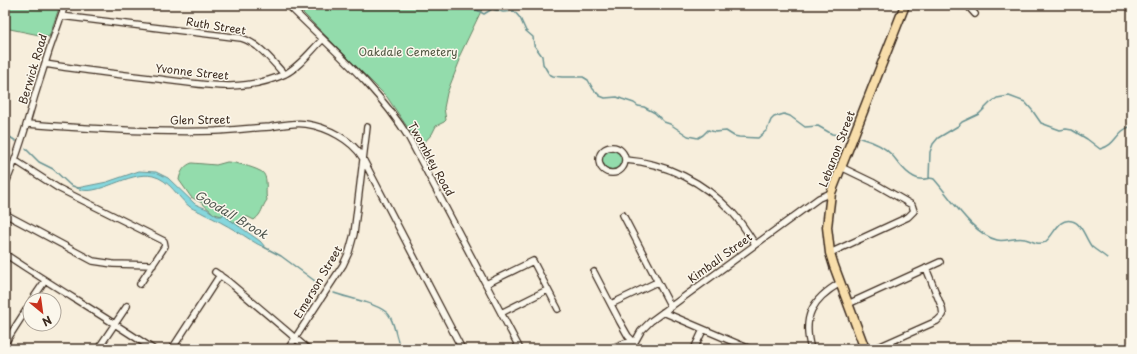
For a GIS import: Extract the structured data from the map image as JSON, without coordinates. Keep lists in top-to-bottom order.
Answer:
{
  "streets": {
    "highway": ["Lebanon Street"],
    "street": [
      "Ruth Street",
      "Berwick Road",
      "Yvonne Street",
      "Glen Street",
      "Twombley Road",
      "Kimball Street",
      "Emerson Street"
    ]
  },
  "crossings": [
    ["Ruth Street", "Berwick Road"],
    ["Ruth Street", "Yvonne Street"],
    ["Berwick Road", "Yvonne Street"],
    ["Berwick Road", "Glen Street"],
    ["Yvonne Street", "Twombley Road"],
    ["Glen Street", "Emerson Street"],
    ["Lebanon Street", "Kimball Street"]
  ],
  "water": ["Goodall Brook"],
  "parks": ["Oakdale Cemetery"],
  "north": "bottom right"
}
